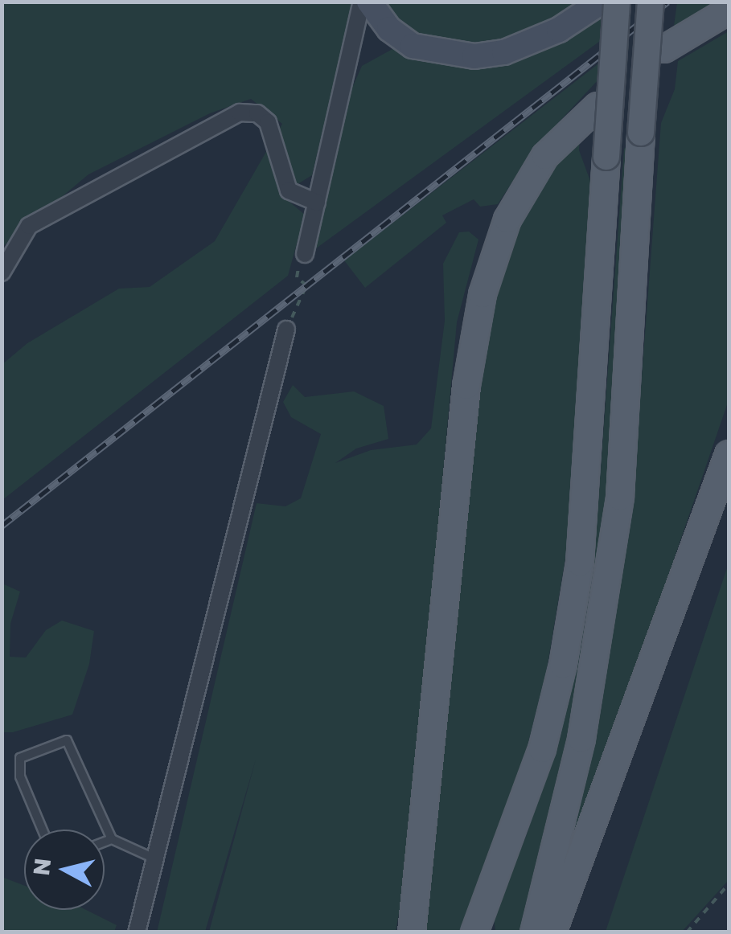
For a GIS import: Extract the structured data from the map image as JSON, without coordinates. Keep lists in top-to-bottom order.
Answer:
{
  "north": "left"
}
